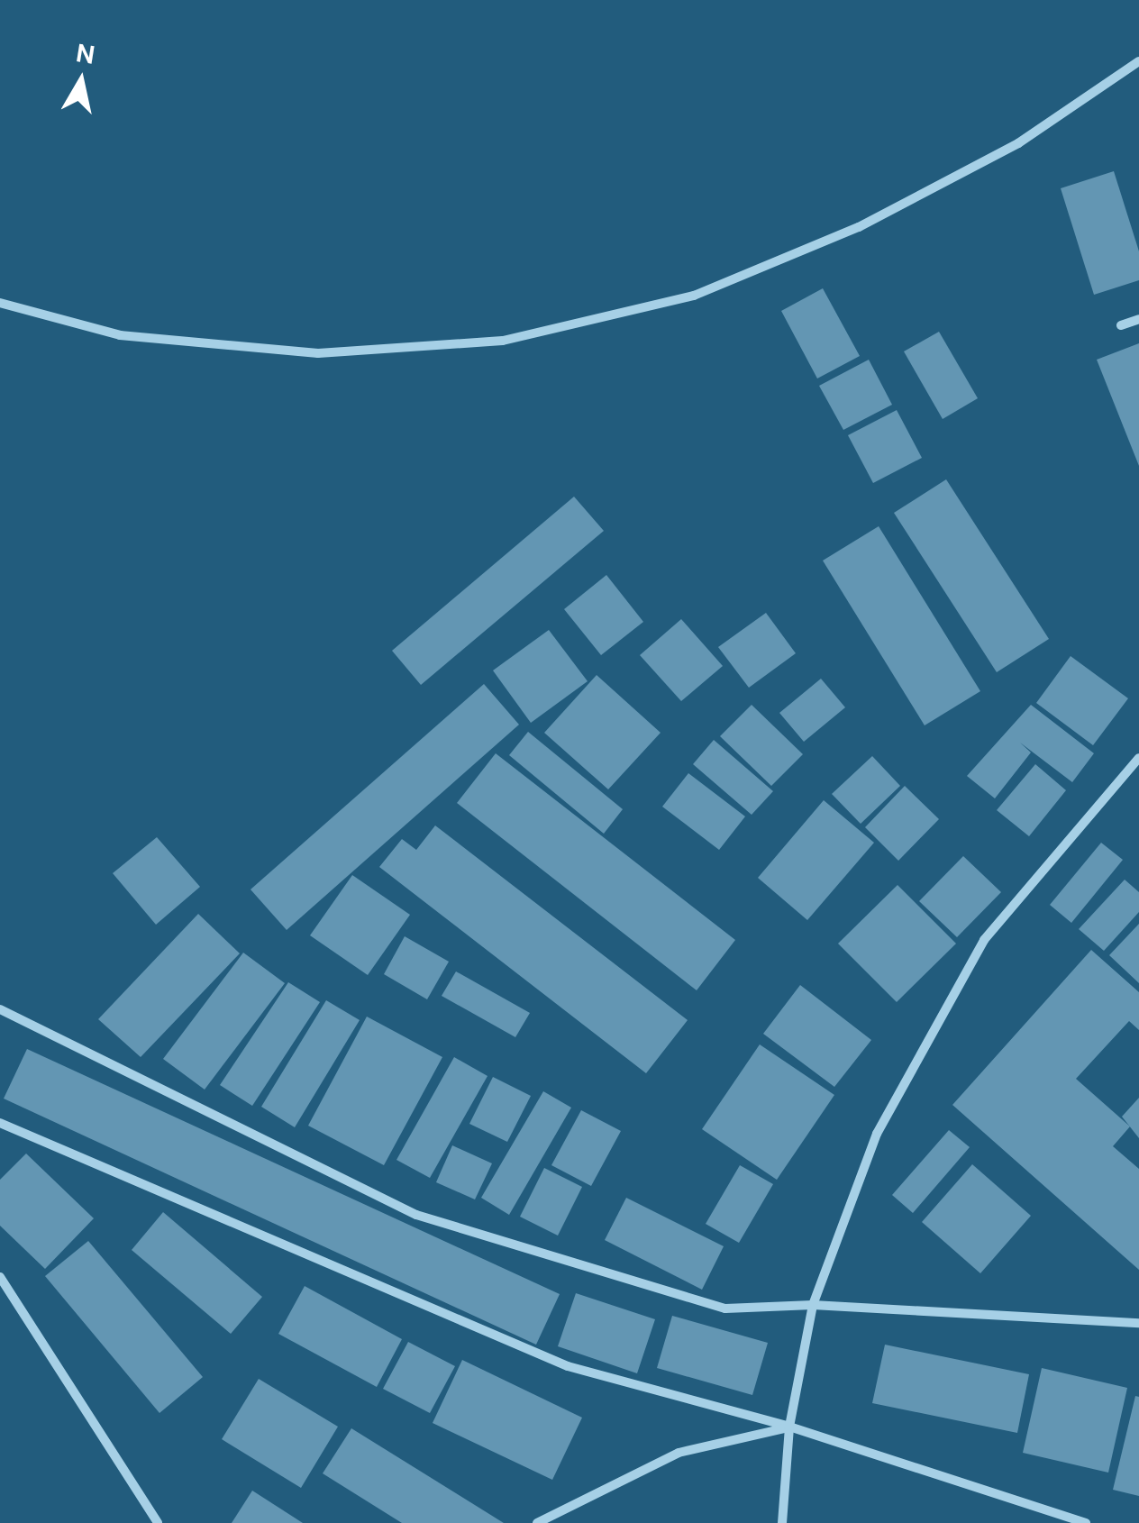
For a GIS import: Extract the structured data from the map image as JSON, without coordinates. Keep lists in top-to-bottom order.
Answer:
{
  "north": "top"
}
